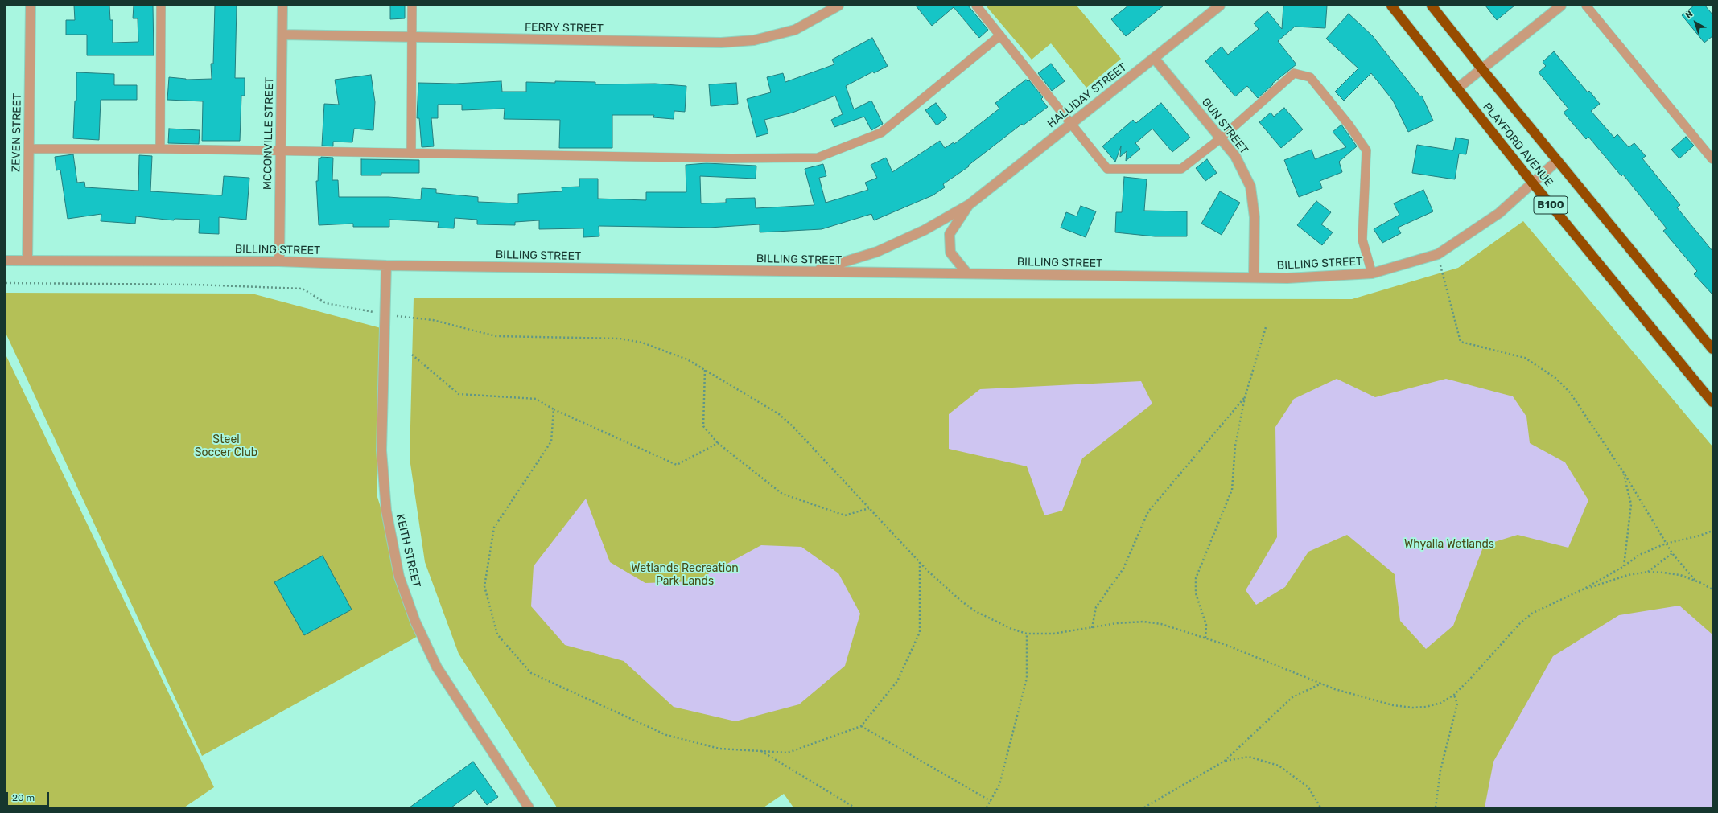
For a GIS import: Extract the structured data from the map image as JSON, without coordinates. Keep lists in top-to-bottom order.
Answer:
{
  "streets": {
    "highway": ["PLAYFORD AVENUE", "B100"],
    "street": [
      "FERRY STREET",
      "HALLIDAY STREET",
      "GUN STREET",
      "ZEVEN STREET",
      "MCCONVILLE STREET",
      "BILLING STREET",
      "KEITH STREET"
    ]
  },
  "crossings": [
    ["FERRY STREET", "MCCONVILLE STREET"],
    ["HALLIDAY STREET", "GUN STREET"],
    ["HALLIDAY STREET", "BILLING STREET"],
    ["GUN STREET", "BILLING STREET"],
    ["ZEVEN STREET", "BILLING STREET"],
    ["MCCONVILLE STREET", "BILLING STREET"],
    ["PLAYFORD AVENUE", "BILLING STREET"],
    ["BILLING STREET", "KEITH STREET"]
  ],
  "parks": ["Steel Soccer Club", "Whyalla Wetlands", "Wetlands Recreation Park Lands"],
  "scale_bar": "20 m",
  "north": "top left"
}
